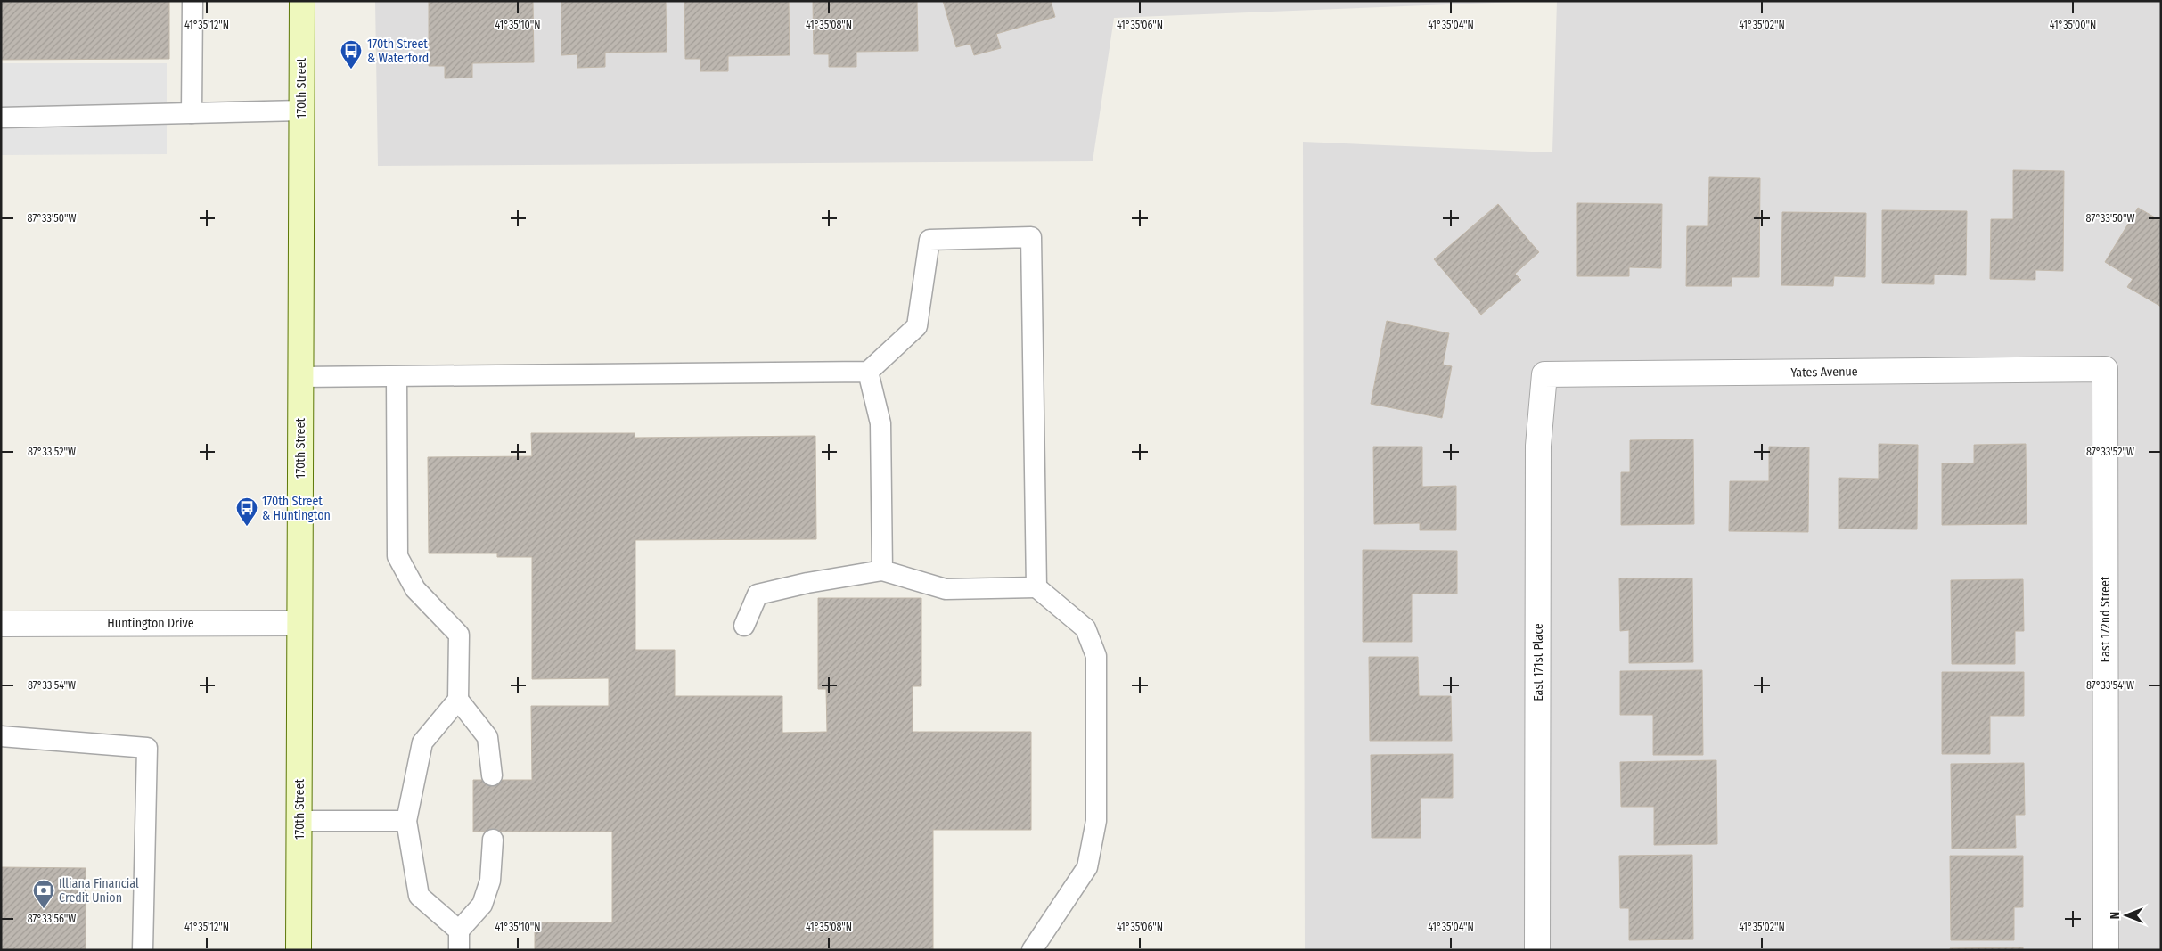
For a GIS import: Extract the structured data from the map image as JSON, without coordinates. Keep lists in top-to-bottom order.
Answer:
{
  "streets": {
    "street": [
      "170th Street",
      "Yates Avenue",
      "East 172nd Street",
      "Huntington Drive",
      "East 171st Place"
    ]
  },
  "crossings": [
    ["170th Street", "Huntington Drive"],
    ["Yates Avenue", "East 172nd Street"],
    ["Yates Avenue", "East 171st Place"]
  ],
  "places": {
    "bus stop": ["170th Street & Waterford", "170th Street & Huntington"],
    "bank": ["Illiana Financial Credit Union"]
  },
  "north": "left",
  "coordinates": [
    "41°35'12\"N",
    "41°35'10\"N",
    "41°35'08\"N",
    "41°35'06\"N",
    "41°35'04\"N",
    "41°35'02\"N",
    "41°35'00\"N",
    "87°33'50\"W",
    "87°33'52\"W",
    "87°33'54\"W",
    "87°33'56\"W"
  ]
}
